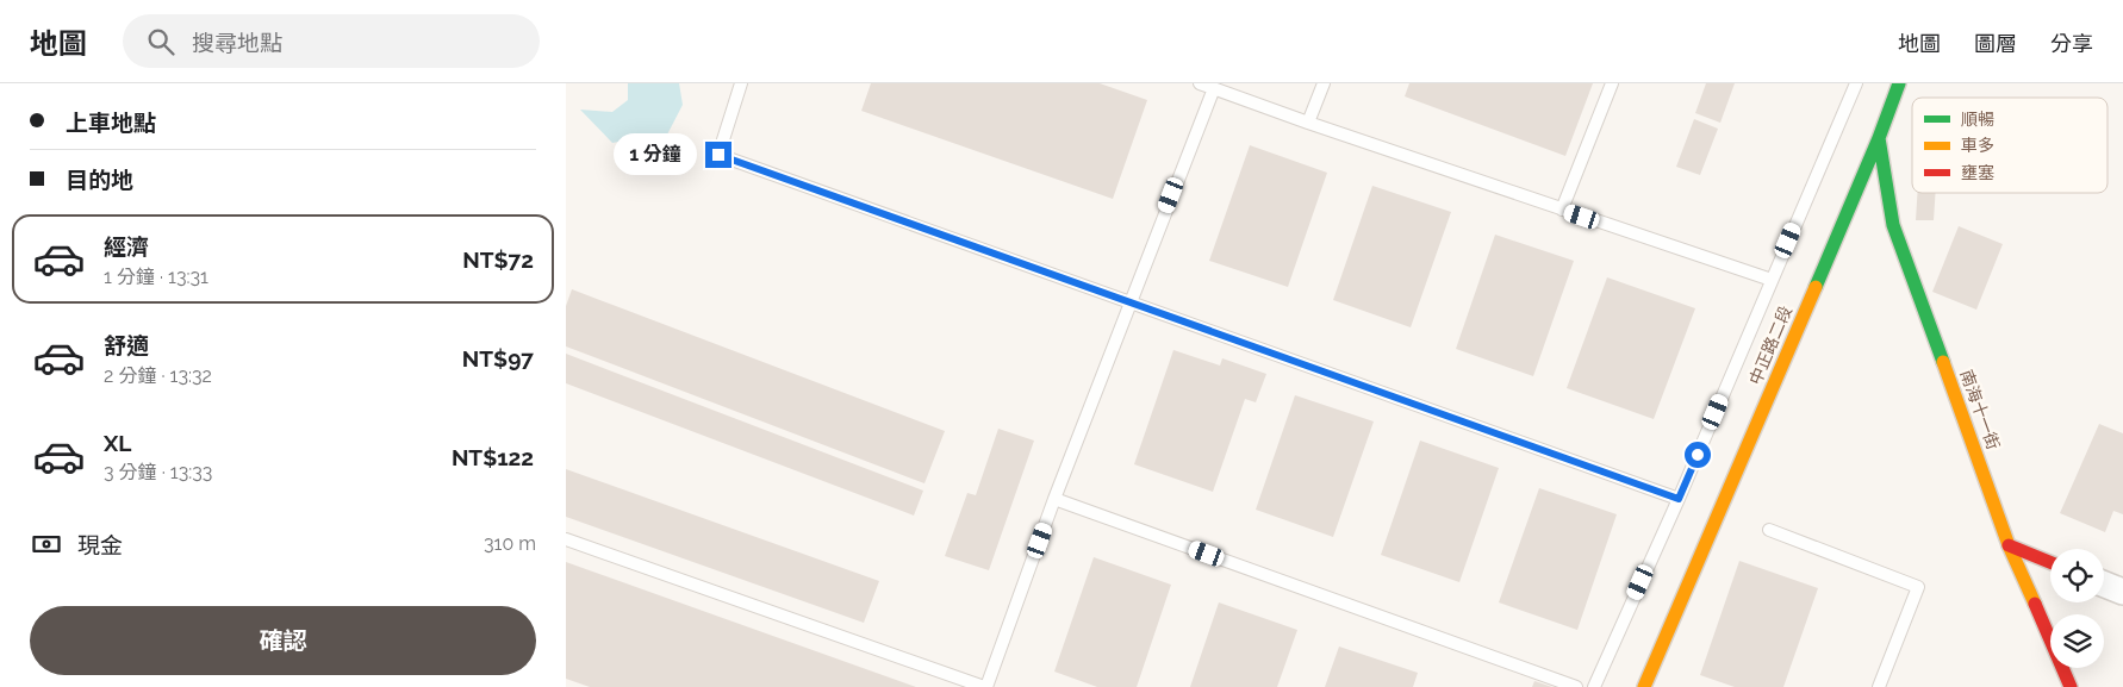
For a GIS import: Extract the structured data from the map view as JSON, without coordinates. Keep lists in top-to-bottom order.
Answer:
{
  "streets": {
    "street": ["中正路二段", "南海十一街"]
  },
  "crossings": [
    ["中正路二段", "南海十一街"]
  ],
  "legend": ["順暢", "車多", "壅塞"],
  "page": {
    "header": "地圖",
    "search": "搜尋地點",
    "nav": ["地圖", "圖層", "分享"],
    "banner": ["上車地點", "目的地"],
    "bubble": "1 分鐘",
    "list": [
      {
        "name": "經濟",
        "note": "1 分鐘 · 13:31",
        "value": "NT$72"
      },
      {
        "name": "舒適",
        "note": "2 分鐘 · 13:32",
        "value": "NT$97"
      },
      {
        "name": "XL",
        "note": "3 分鐘 · 13:33",
        "value": "NT$122"
      }
    ],
    "pay": ["現金", "310 m"],
    "buttons": "確認"
  }
}
